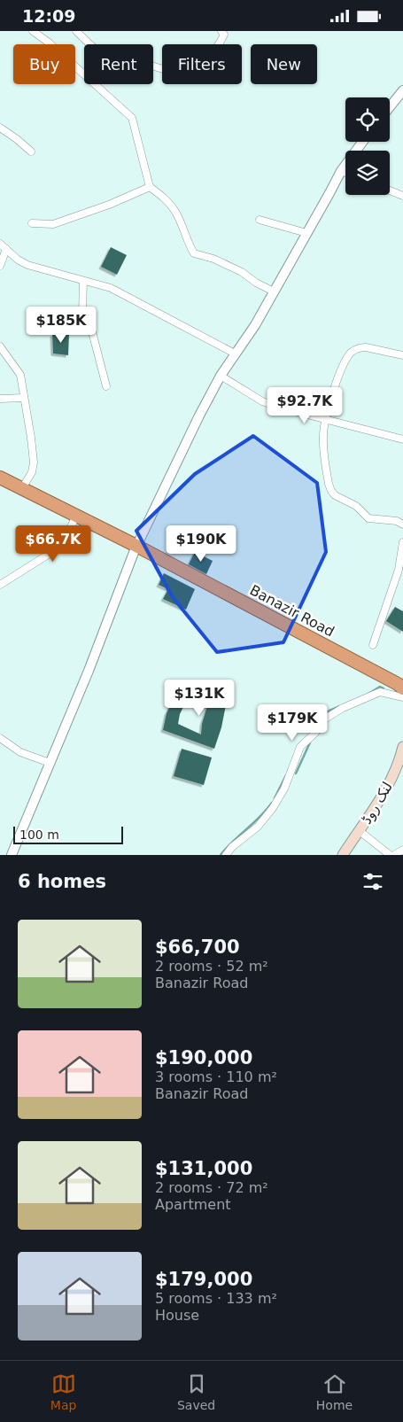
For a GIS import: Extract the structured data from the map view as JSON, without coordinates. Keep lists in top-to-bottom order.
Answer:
{
  "streets": {
    "highway": ["Banazir Road"],
    "main road": ["لنک روڈ"]
  },
  "scale_bar": "100 m",
  "page": {
    "status": "12:09",
    "chip": [
      "Buy",
      "Rent",
      "Filters",
      "New"
    ],
    "price": [
      "$185K",
      "$92.7K",
      "$66.7K",
      "$190K",
      "$131K",
      "$179K"
    ],
    "scale": "100 m",
    "heading": "6 homes",
    "list": [
      {
        "name": "$66,700",
        "note": "2 rooms · 52 m² · Banazir Road"
      },
      {
        "name": "$190,000",
        "note": "3 rooms · 110 m² · Banazir Road"
      },
      {
        "name": "$131,000",
        "note": "2 rooms · 72 m² · Apartment"
      },
      {
        "name": "$179,000",
        "note": "5 rooms · 133 m² · House"
      }
    ],
    "tabs": ["Map", "Saved", "Home"]
  }
}
